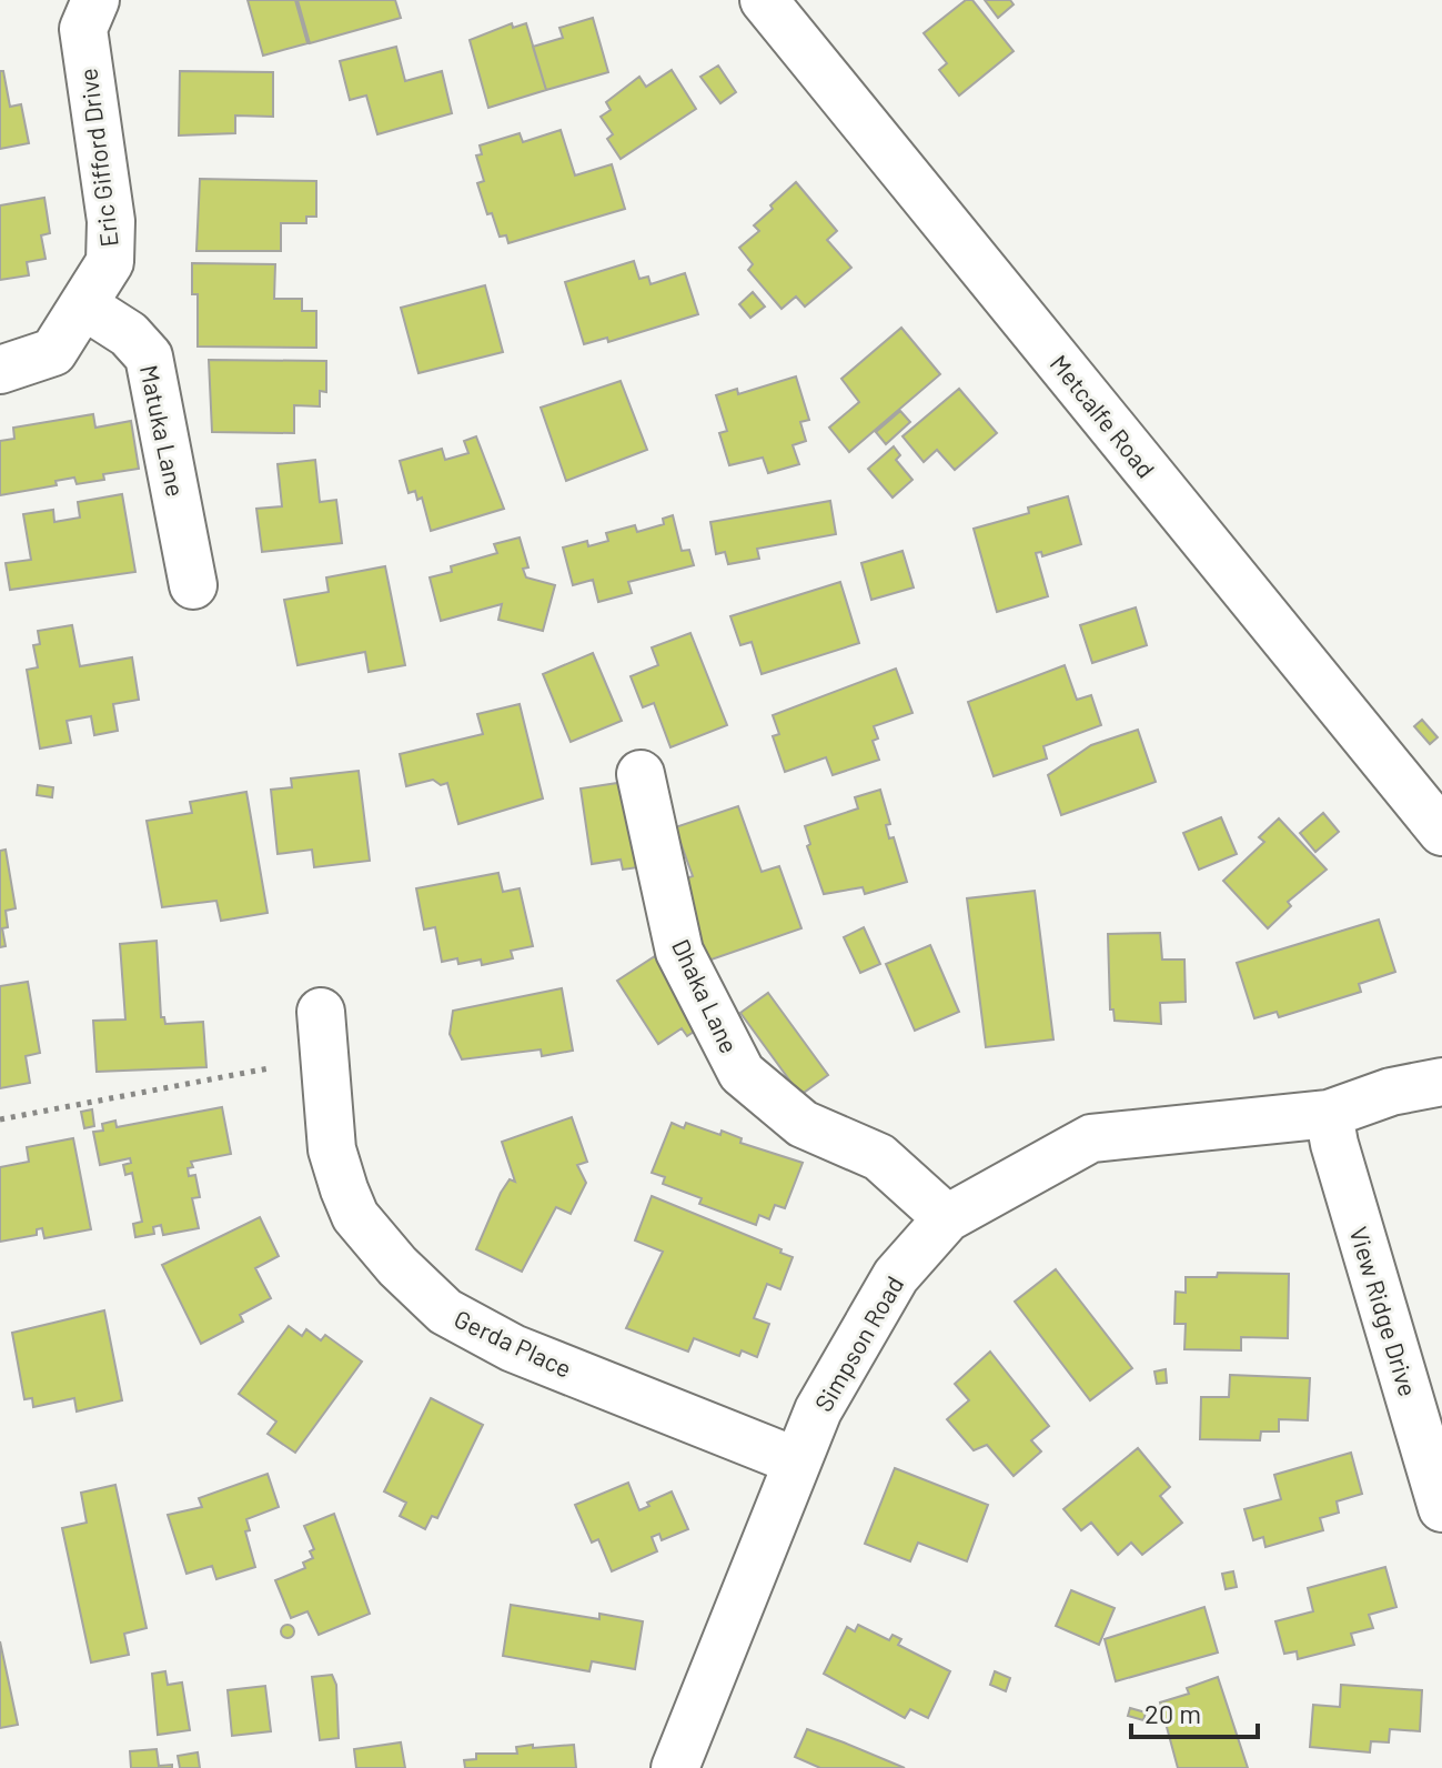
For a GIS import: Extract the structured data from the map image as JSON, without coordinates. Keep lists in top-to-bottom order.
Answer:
{
  "streets": {
    "street": [
      "Eric Gifford Drive",
      "Metcalfe Road",
      "Matuka Lane",
      "Dhaka Lane",
      "View Ridge Drive",
      "Gerda Place",
      "Simpson Road"
    ]
  },
  "crossings": [
    ["Eric Gifford Drive", "Matuka Lane"],
    ["Dhaka Lane", "Simpson Road"],
    ["View Ridge Drive", "Simpson Road"],
    ["Gerda Place", "Simpson Road"]
  ],
  "scale_bar": "20 m"
}
